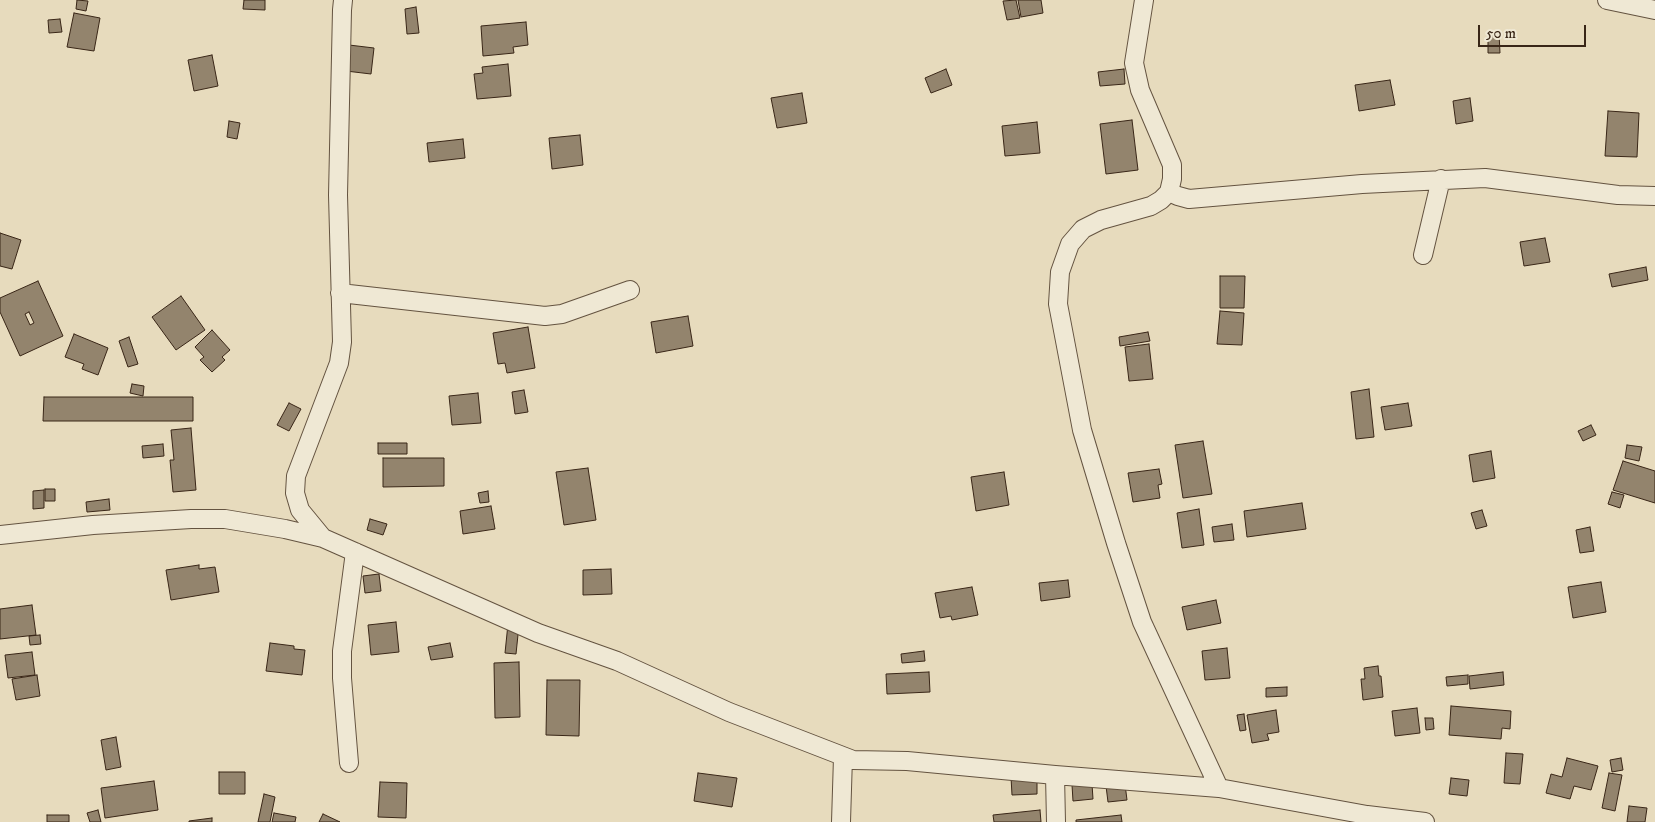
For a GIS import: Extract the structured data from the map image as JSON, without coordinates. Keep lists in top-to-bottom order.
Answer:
{
  "scale_bar": "50 m"
}
